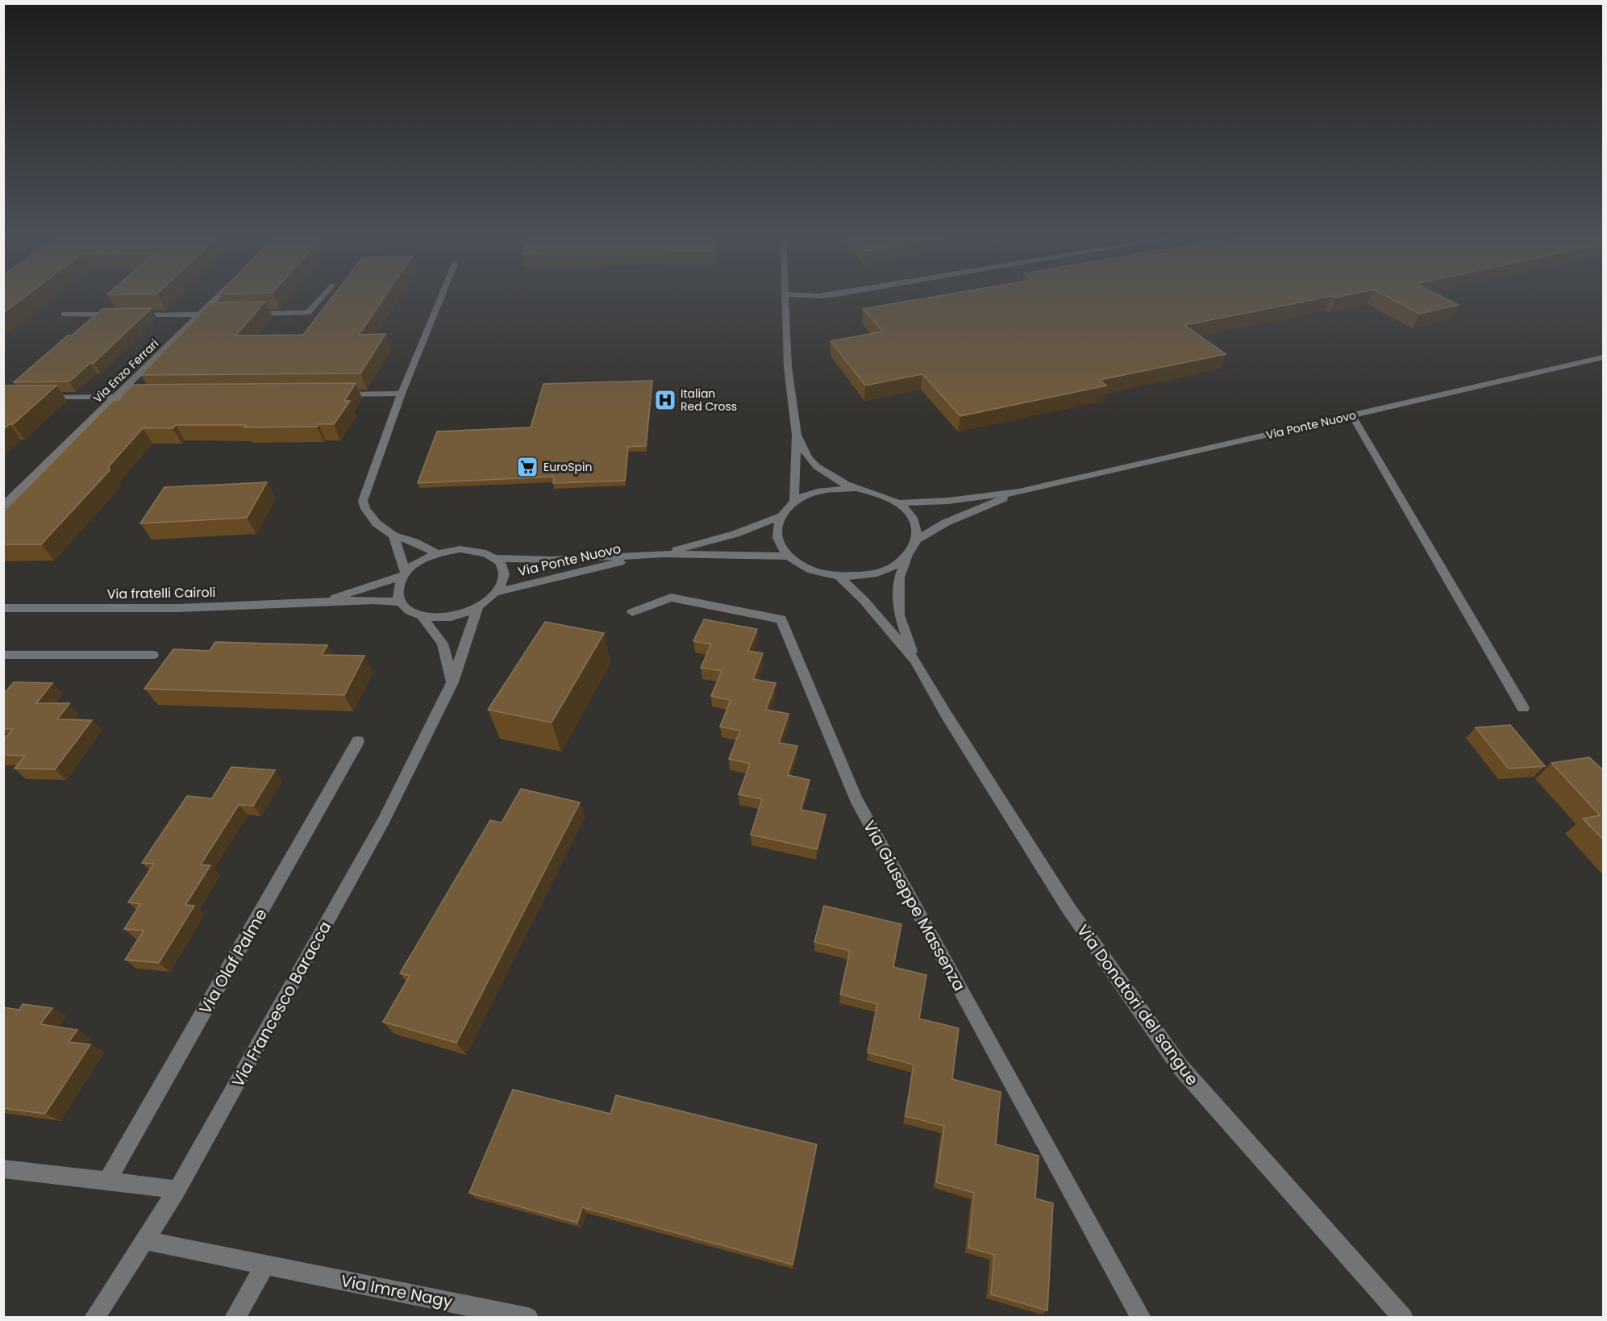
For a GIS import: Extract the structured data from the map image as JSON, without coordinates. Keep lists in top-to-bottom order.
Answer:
{
  "streets": {
    "street": [
      "Via Enzo Ferrari",
      "Via Ponte Nuovo",
      "Via fratelli Cairoli",
      "Via Giuseppe Massenza",
      "Via Olaf Palme",
      "Via Francesco Baracca",
      "Via Donatori del sangue",
      "Via Imre Nagy"
    ]
  },
  "crossings": [
    ["Via Ponte Nuovo", "Via fratelli Cairoli"],
    ["Via Ponte Nuovo", "Via Francesco Baracca"],
    ["Via Ponte Nuovo", "Via Donatori del sangue"],
    ["Via fratelli Cairoli", "Via Francesco Baracca"],
    ["Via Francesco Baracca", "Via Imre Nagy"]
  ],
  "places": {
    "hospital": ["Italian Red Cross"],
    "supermarket": ["EuroSpin"]
  }
}
